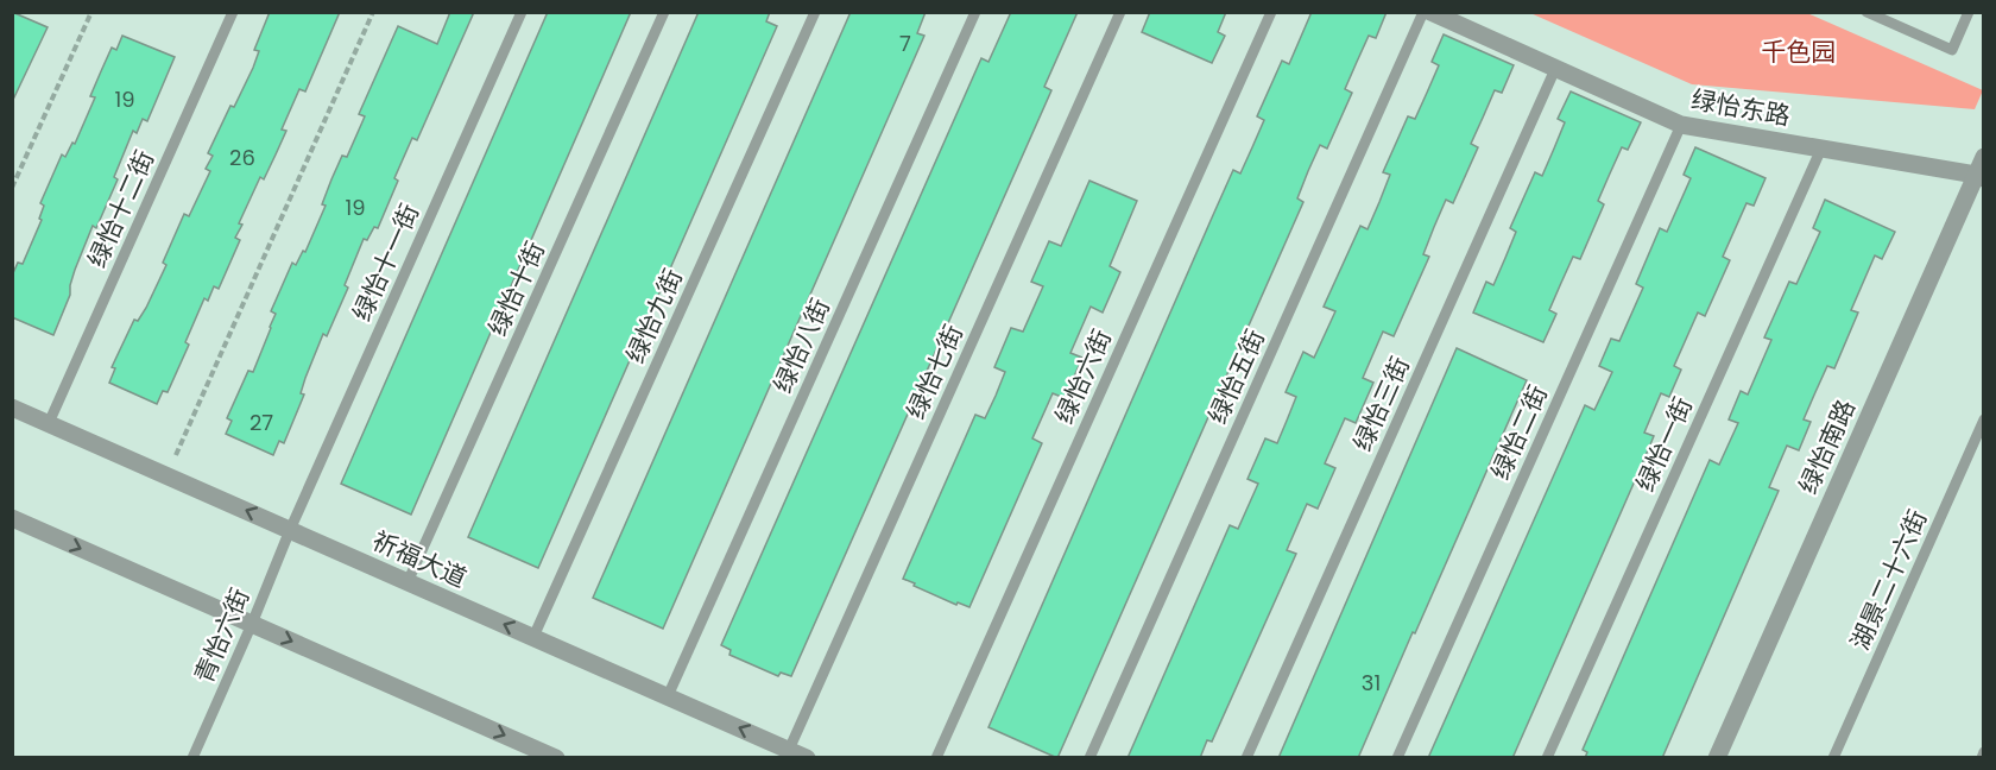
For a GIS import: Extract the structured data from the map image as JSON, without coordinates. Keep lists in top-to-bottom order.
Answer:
{
  "streets": {
    "street": ["绿怡东路", "绿怡南路", "祈福大道"],
    "lane": [
      "绿怡十二街",
      "绿怡十一街",
      "绿怡十街",
      "绿怡九街",
      "绿怡八街",
      "绿怡七街",
      "绿怡六街",
      "绿怡五街",
      "绿怡三街",
      "绿怡二街",
      "绿怡一街",
      "湖景二十六街",
      "青怡六街"
    ]
  },
  "crossings": [
    ["绿怡东路", "绿怡三街"],
    ["绿怡东路", "绿怡二街"],
    ["绿怡东路", "绿怡一街"],
    ["绿怡东路", "绿怡南路"],
    ["绿怡十二街", "祈福大道"],
    ["绿怡十一街", "祈福大道"],
    ["绿怡十一街", "青怡六街"],
    ["绿怡十街", "祈福大道"],
    ["绿怡九街", "祈福大道"],
    ["绿怡八街", "祈福大道"],
    ["绿怡七街", "祈福大道"],
    ["祈福大道", "青怡六街"]
  ],
  "parks": ["千色园"],
  "house_numbers": [
    "7",
    "19",
    "26",
    "19",
    "27",
    "31"
  ]
}
